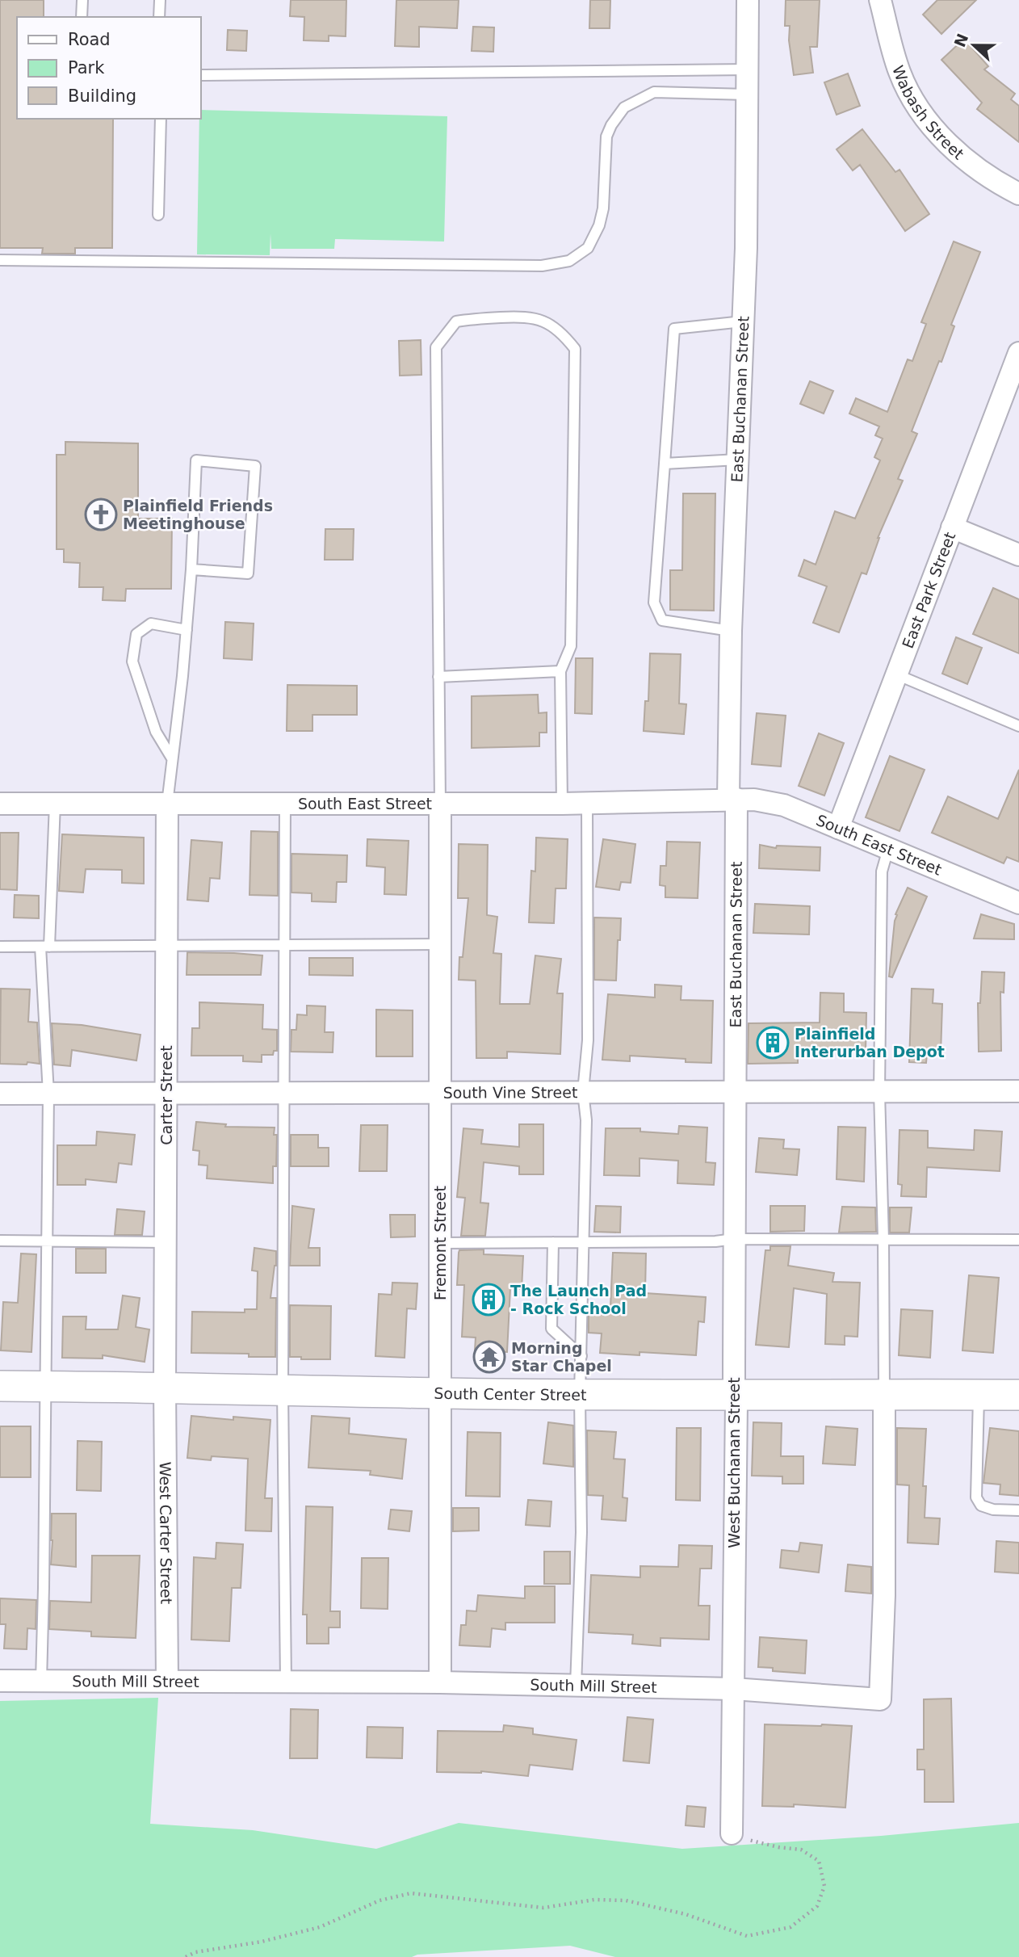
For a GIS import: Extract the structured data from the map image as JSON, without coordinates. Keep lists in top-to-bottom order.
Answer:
{
  "streets": {
    "main road": ["South Center Street"],
    "street": [
      "Wabash Street",
      "East Buchanan Street",
      "East Park Street",
      "South East Street",
      "South Vine Street",
      "Carter Street",
      "Fremont Street",
      "West Buchanan Street",
      "West Carter Street",
      "South Mill Street"
    ]
  },
  "crossings": [
    ["East Buchanan Street", "South East Street"],
    ["East Buchanan Street", "South Vine Street"],
    ["East Buchanan Street", "West Buchanan Street"],
    ["East Park Street", "South East Street"],
    ["South East Street", "Carter Street"],
    ["South East Street", "Fremont Street"],
    ["South Vine Street", "Carter Street"],
    ["South Vine Street", "Fremont Street"],
    ["South Vine Street", "West Buchanan Street"],
    ["Carter Street", "South Center Street"],
    ["Carter Street", "West Carter Street"],
    ["Fremont Street", "South Center Street"],
    ["Fremont Street", "South Mill Street"],
    ["South Center Street", "West Buchanan Street"],
    ["South Center Street", "West Carter Street"],
    ["South Center Street", "South Mill Street"],
    ["West Buchanan Street", "South Mill Street"],
    ["West Carter Street", "South Mill Street"]
  ],
  "places": {
    "church": ["Plainfield Friends Meetinghouse"],
    "building": ["Plainfield Interurban Depot", "The Launch Pad - Rock School"],
    "temple": ["Morning Star Chapel"]
  },
  "legend": ["Road", "Park", "Building"],
  "north": "left"
}
